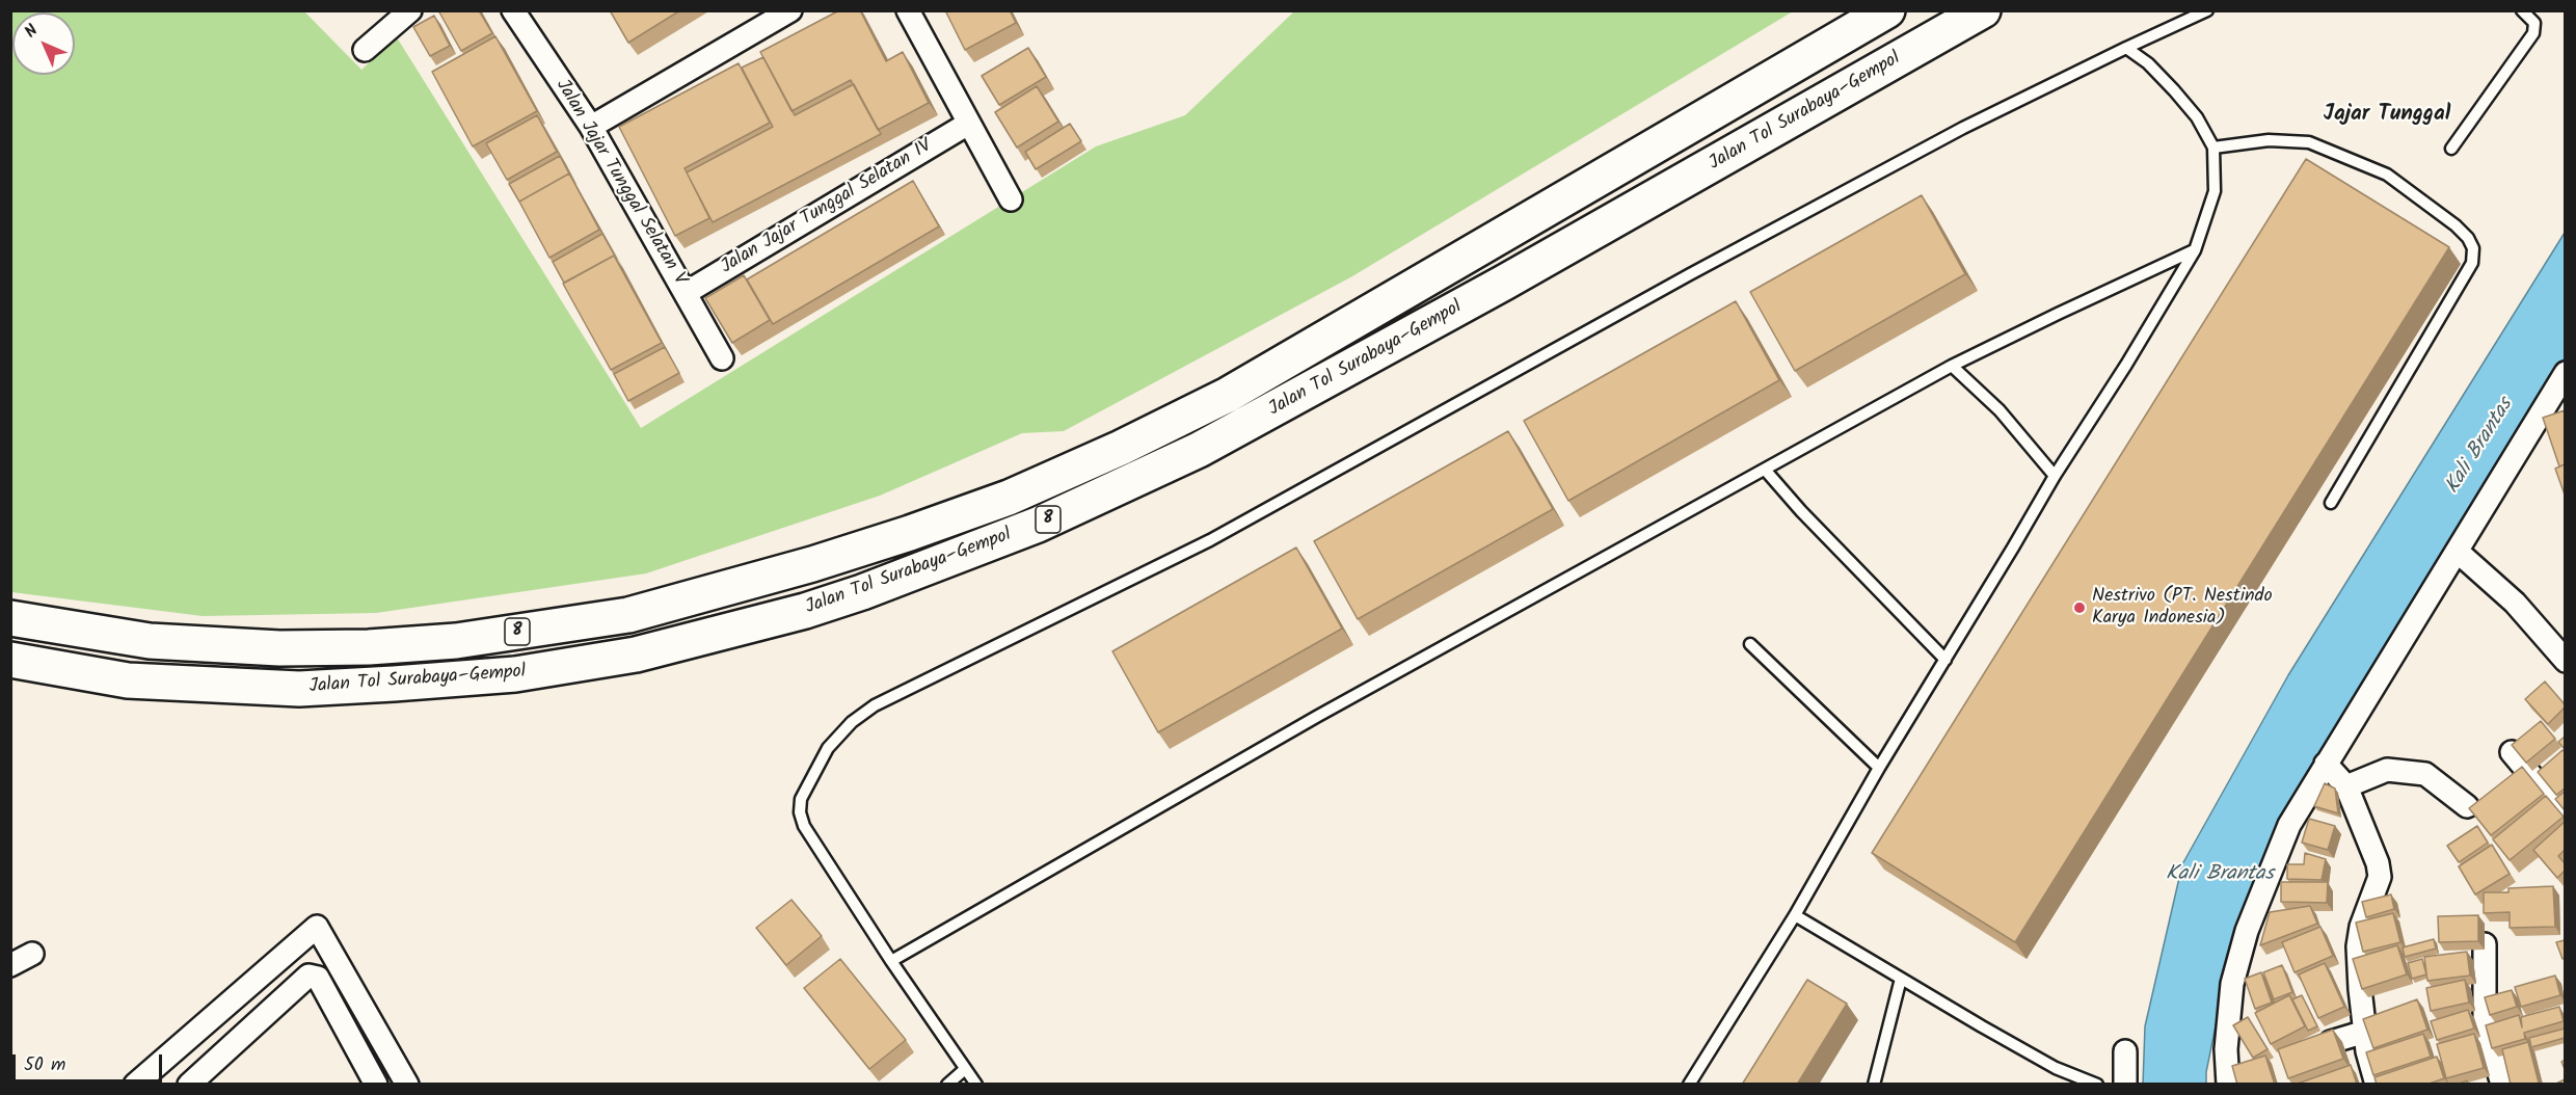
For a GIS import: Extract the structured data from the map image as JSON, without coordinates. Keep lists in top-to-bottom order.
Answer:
{
  "streets": {
    "highway": ["Jalan Tol Surabaya–Gempol", "8"],
    "street": ["Jalan Jajar Tunggal Selatan V", "Jalan Jajar Tunggal Selatan IV"]
  },
  "crossings": [
    ["Jalan Jajar Tunggal Selatan V", "Jalan Jajar Tunggal Selatan IV"]
  ],
  "districts": ["Jajar Tunggal"],
  "water": ["Kali Brantas"],
  "places": ["Nestrivo (PT. Nestindo Karya Indonesia)"],
  "scale_bar": "50 m",
  "north": "top left"
}
